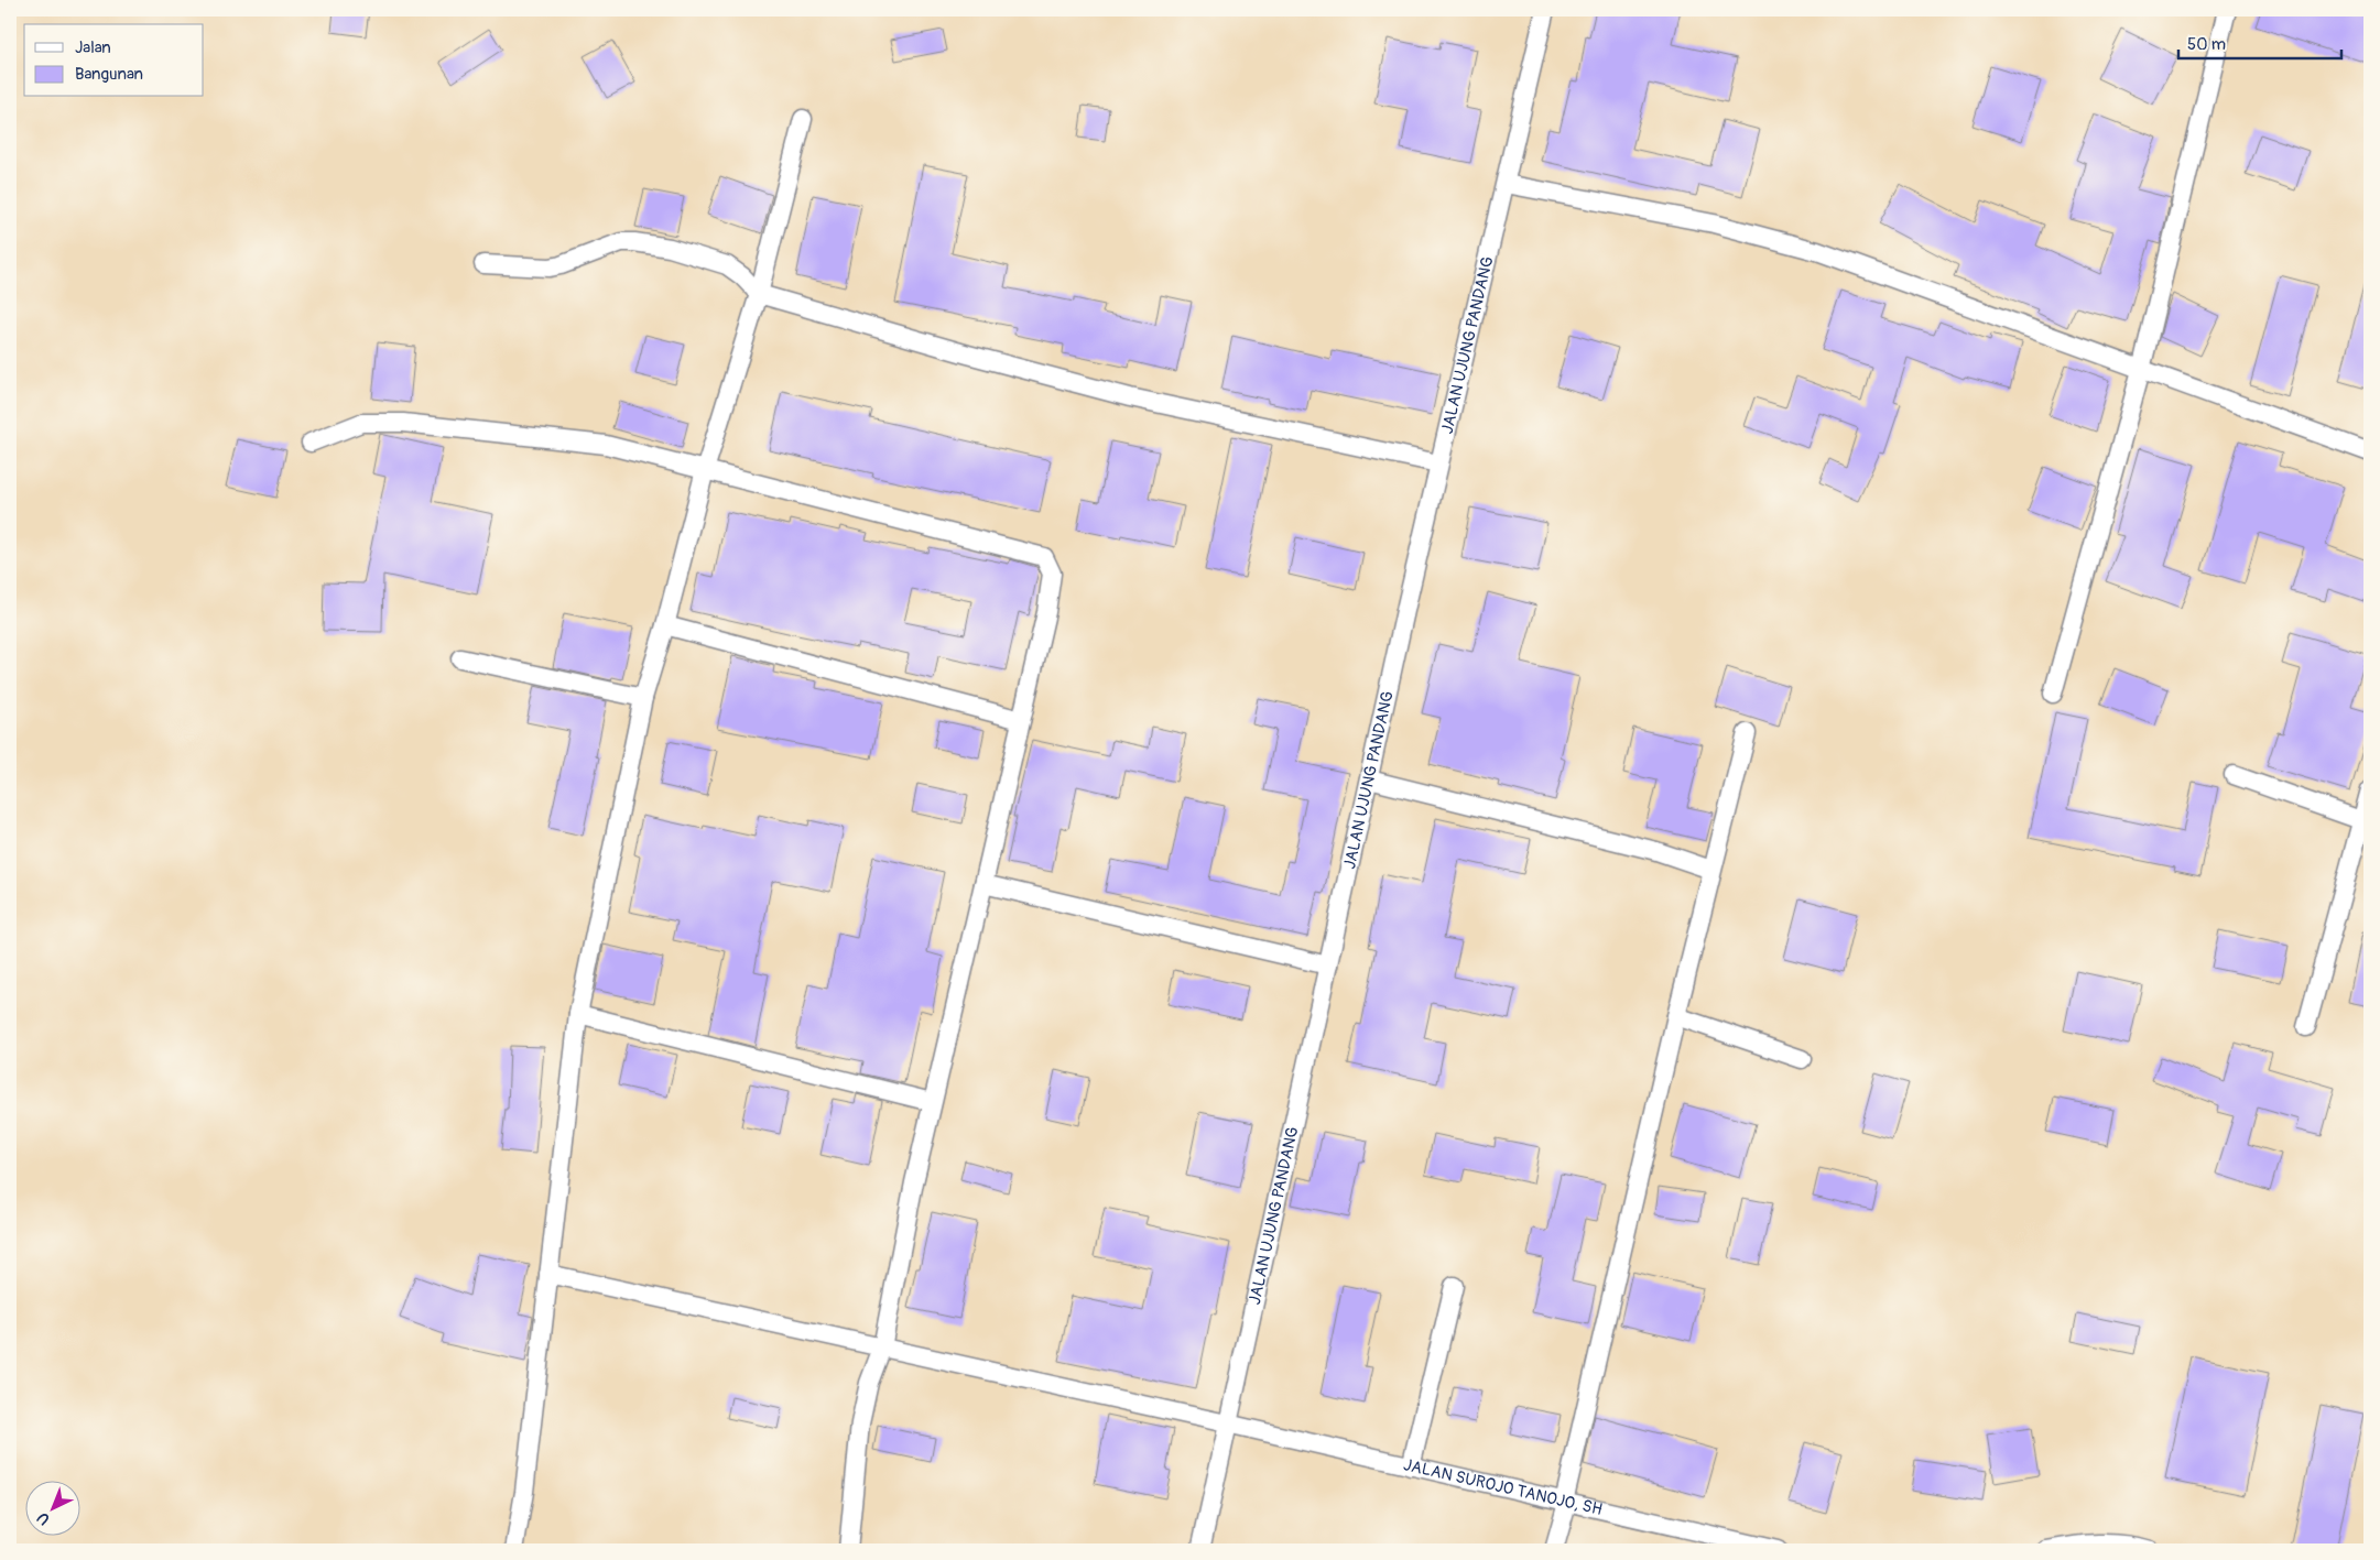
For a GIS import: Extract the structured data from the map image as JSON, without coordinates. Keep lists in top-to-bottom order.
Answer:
{
  "streets": {
    "street": ["JALAN UJUNG PANDANG", "JALAN SUROJO TANOJO, SH"]
  },
  "crossings": [
    ["JALAN UJUNG PANDANG", "JALAN SUROJO TANOJO, SH"]
  ],
  "legend": ["Jalan", "Bangunan"],
  "scale_bar": "50 m",
  "north": "bottom left"
}
